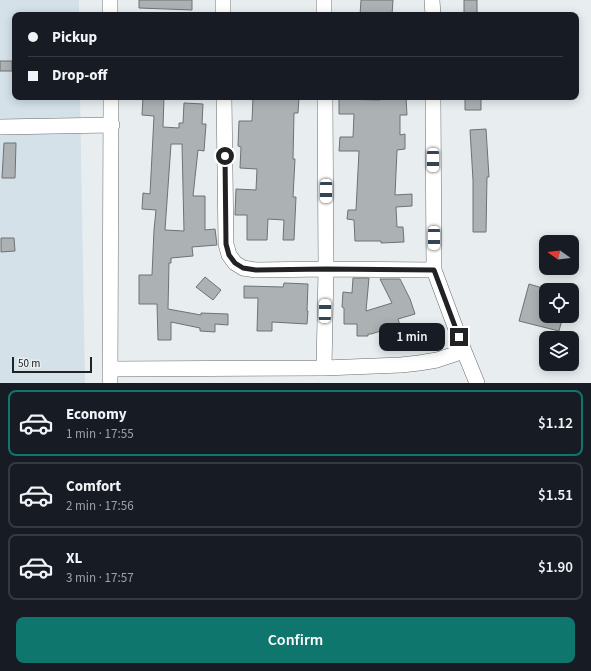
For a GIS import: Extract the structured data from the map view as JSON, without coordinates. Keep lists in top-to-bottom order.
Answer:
{
  "scale_bar": "50 m",
  "north": "left",
  "page": {
    "banner": ["Pickup", "Drop-off"],
    "bubble": "1 min",
    "scale": "50 m",
    "list": [
      {
        "name": "Economy",
        "note": "1 min · 17:55",
        "value": "$1.12"
      },
      {
        "name": "Comfort",
        "note": "2 min · 17:56",
        "value": "$1.51"
      },
      {
        "name": "XL",
        "note": "3 min · 17:57",
        "value": "$1.90"
      }
    ],
    "buttons": "Confirm"
  }
}
